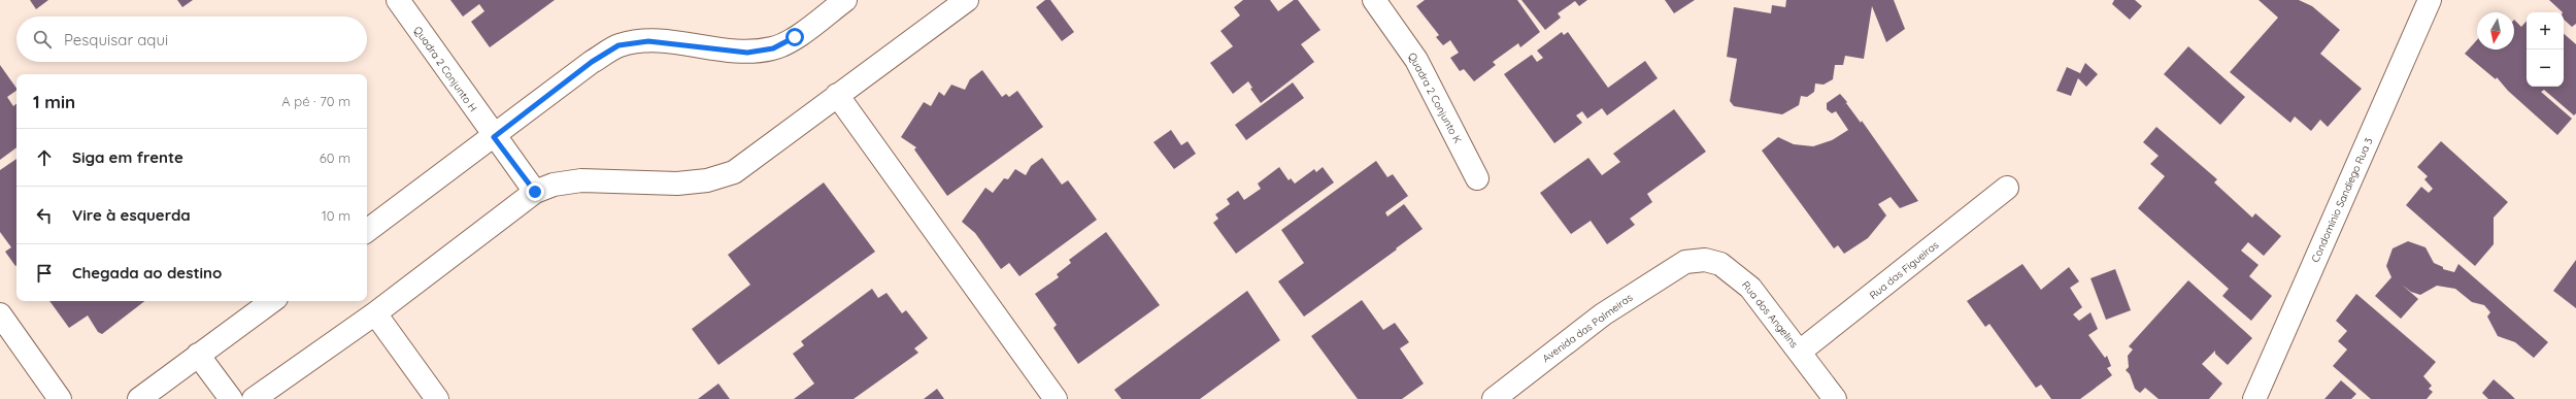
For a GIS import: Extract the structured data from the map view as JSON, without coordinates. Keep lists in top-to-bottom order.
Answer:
{
  "streets": {
    "street": [
      "Quadra 2 Conjunto H",
      "Quadra 2 Conjunto K",
      "Condomínio Sandiego Rua 3",
      "Rua das Figueiras",
      "Rua dos Angelins",
      "Avenida das Palmeiras"
    ]
  },
  "crossings": [
    ["Rua das Figueiras", "Rua dos Angelins"],
    ["Rua dos Angelins", "Avenida das Palmeiras"]
  ],
  "north": "bottom",
  "page": {
    "map_buttons": ["+", "−"],
    "search": "Pesquisar aqui",
    "heading": ["1 min", "A pé · 70 m"],
    "list": [
      ["Siga em frente", "60 m"],
      ["Vire à esquerda", "10 m"],
      "Chegada ao destino"
    ]
  }
}
